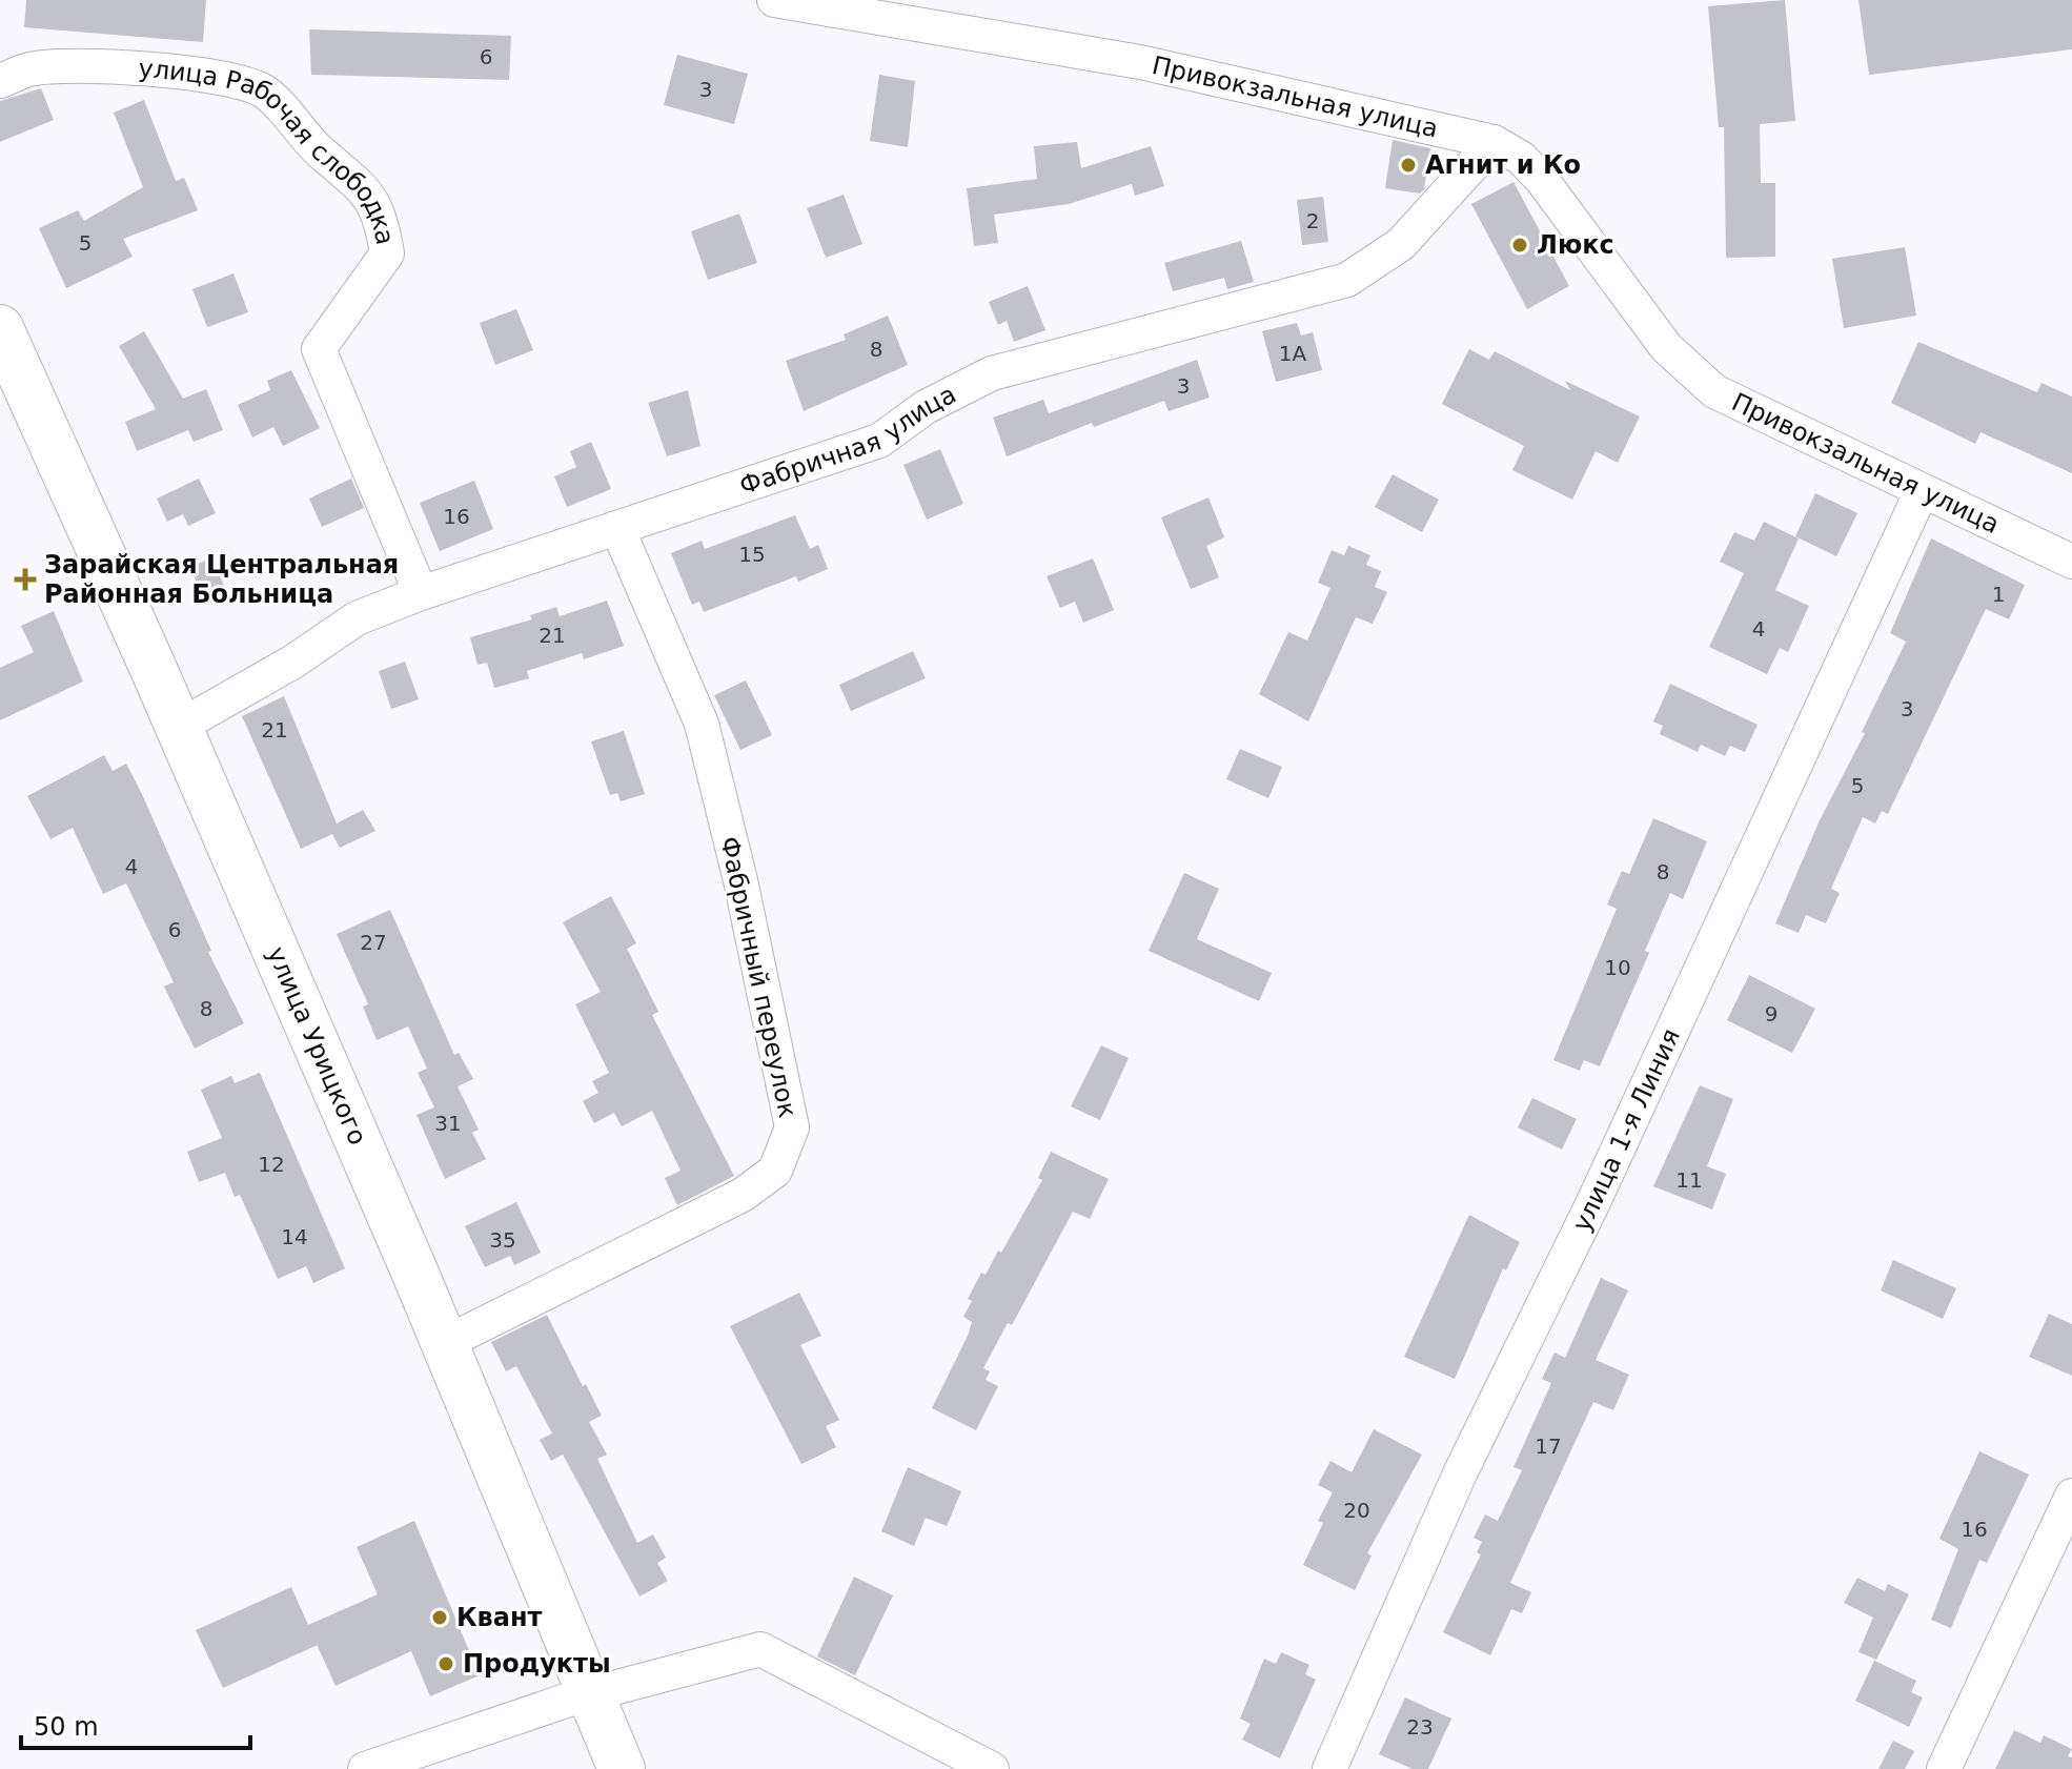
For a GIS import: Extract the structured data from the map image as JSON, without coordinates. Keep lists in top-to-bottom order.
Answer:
{
  "streets": {
    "main road": ["улица Урицкого"],
    "street": [
      "Привокзальная улица",
      "улица Рабочая слободка",
      "Фабричная улица",
      "Фабричный переулок",
      "улица 1-я Линия"
    ]
  },
  "crossings": [
    ["Привокзальная улица", "Фабричная улица"],
    ["Привокзальная улица", "улица 1-я Линия"],
    ["улица Рабочая слободка", "Фабричная улица"],
    ["Фабричная улица", "Фабричный переулок"],
    ["Фабричная улица", "улица Урицкого"],
    ["Фабричный переулок", "улица Урицкого"]
  ],
  "places": {
    "other": [
      "Агнит и Ко",
      "Люкс",
      "Квант",
      "Продукты"
    ],
    "health": ["Зарайская Центральная Районная Больница"]
  },
  "house_numbers": [
    "6",
    "3",
    "2",
    "5",
    "8",
    "1А",
    "3",
    "16",
    "15",
    "1",
    "4",
    "21",
    "3",
    "21",
    "5",
    "4",
    "8",
    "6",
    "27",
    "10",
    "8",
    "9",
    "31",
    "12",
    "11",
    "14",
    "35",
    "17",
    "20",
    "16",
    "23"
  ],
  "scale_bar": "50 m"
}
